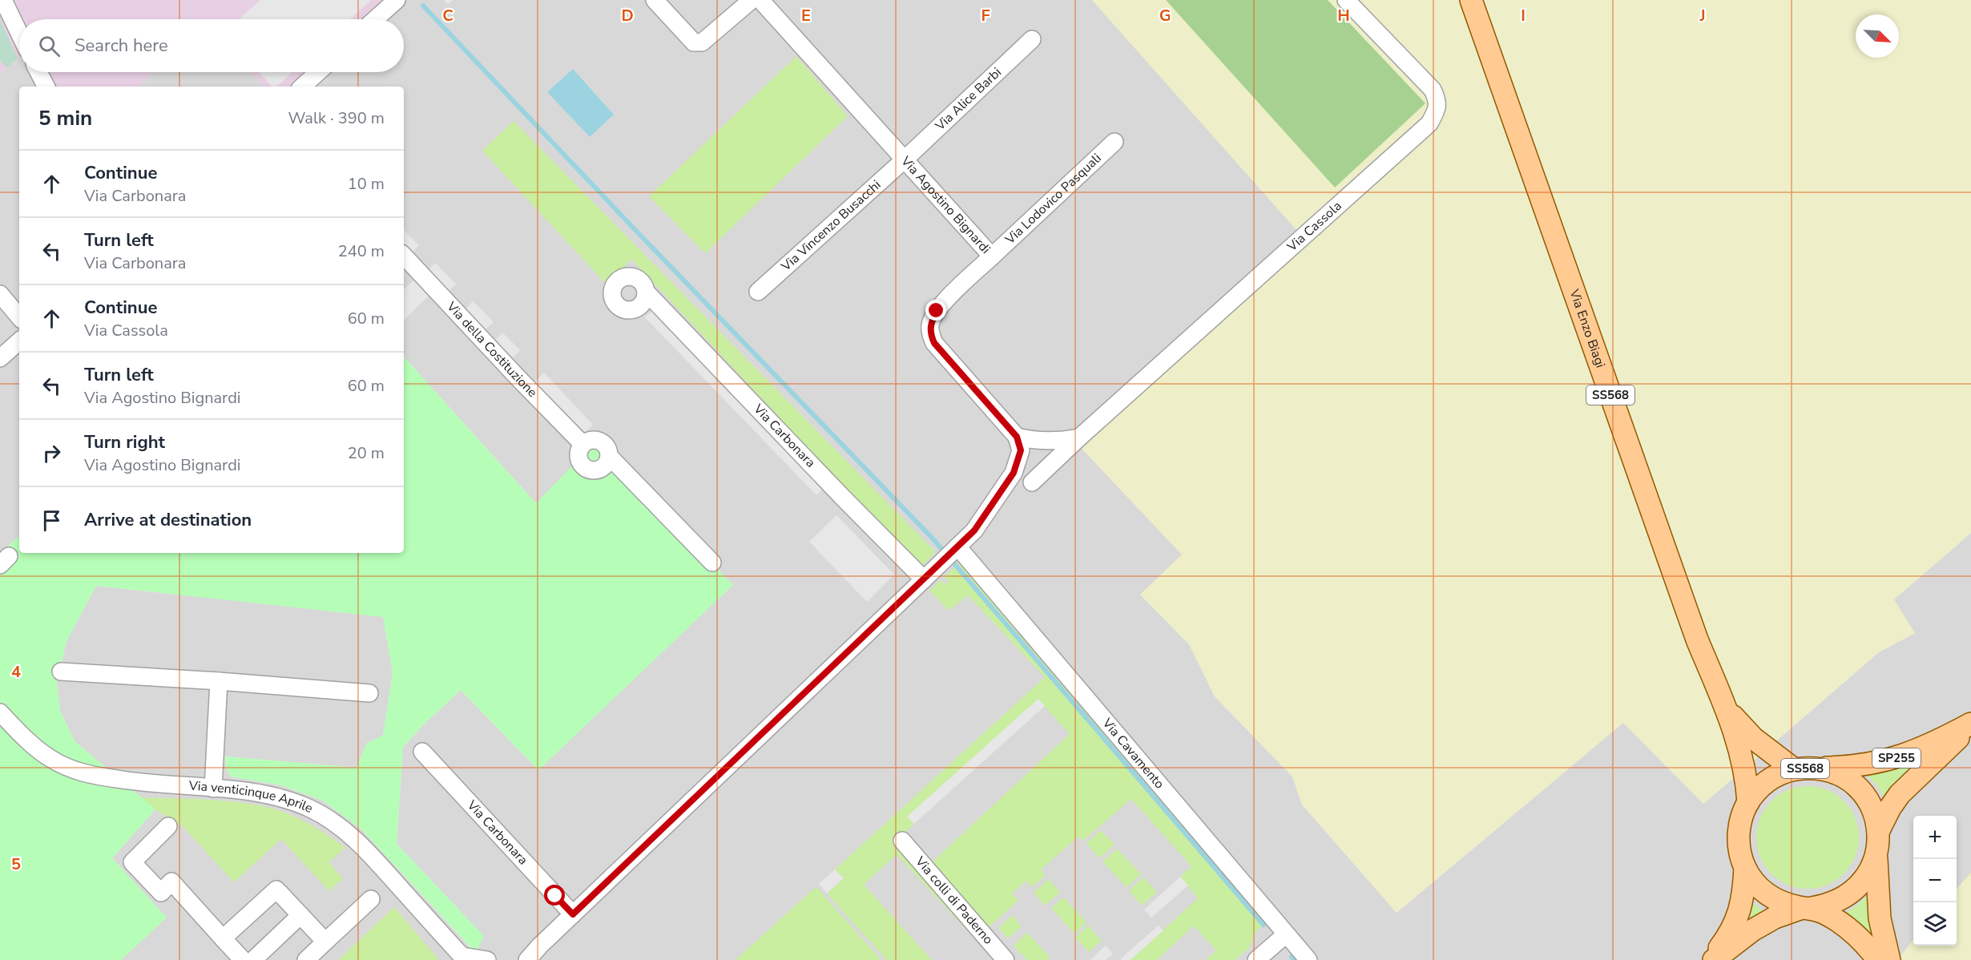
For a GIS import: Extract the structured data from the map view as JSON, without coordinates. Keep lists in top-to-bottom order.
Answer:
{
  "streets": {
    "main road": ["Via Enzo Biagi", "SS568", "SP255"],
    "street": [
      "Via Alice Barbi",
      "Via Lodovico Pasquali",
      "Via Agostino Bignardi",
      "Via Vincenzo Busacchi",
      "Via Cassola",
      "Via della Costituzione",
      "Via Carbonara",
      "Via Cavamento",
      "Via venticinque Aprile",
      "Via colli di Paderno"
    ]
  },
  "crossings": [
    ["Via Alice Barbi", "Via Agostino Bignardi"],
    ["Via Alice Barbi", "Via Vincenzo Busacchi"],
    ["Via Lodovico Pasquali", "Via Agostino Bignardi"],
    ["Via Agostino Bignardi", "Via Vincenzo Busacchi"],
    ["Via Enzo Biagi", "SS568"],
    ["Via Enzo Biagi", "SP255"],
    ["SS568", "SP255"]
  ],
  "north": "bottom right",
  "page": {
    "search": "Search here",
    "heading": ["5 min", "Walk · 390 m"],
    "list": [
      ["Continue", "Via Carbonara", "10 m"],
      ["Turn left", "Via Carbonara", "240 m"],
      ["Continue", "Via Cassola", "60 m"],
      ["Turn left", "Via Agostino Bignardi", "60 m"],
      ["Turn right", "Via Agostino Bignardi", "20 m"],
      "Arrive at destination"
    ],
    "map_buttons": ["+", "−"]
  },
  "grid": {
    "columns": [
      "C",
      "D",
      "E",
      "F",
      "G",
      "H",
      "I",
      "J"
    ],
    "rows": ["4", "5"]
  }
}
